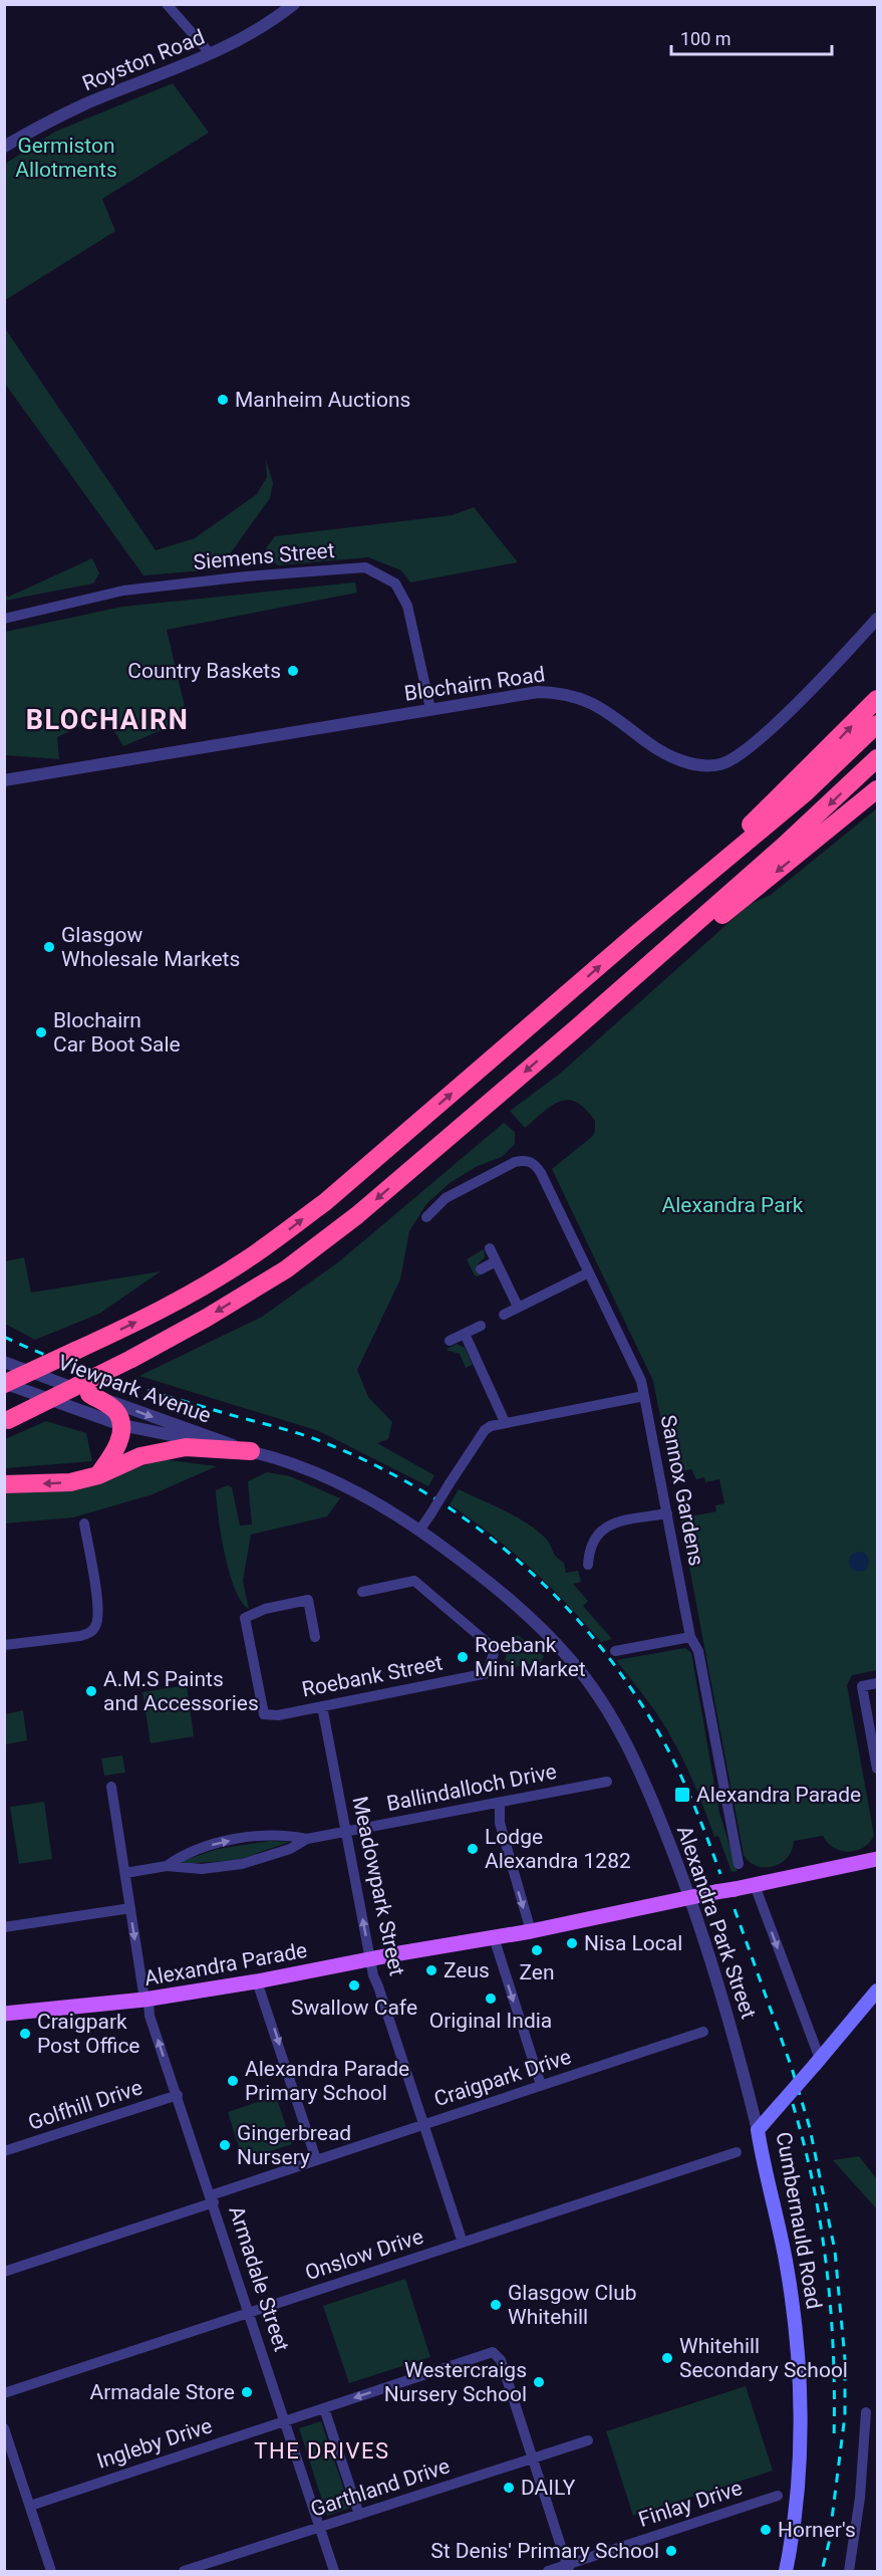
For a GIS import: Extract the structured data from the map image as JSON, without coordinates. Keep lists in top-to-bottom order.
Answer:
{
  "streets": {
    "main road": ["Alexandra Parade", "Cumbernauld Road"],
    "street": [
      "Royston Road",
      "Siemens Street",
      "Blochairn Road",
      "Viewpark Avenue",
      "Sannox Gardens",
      "Roebank Street",
      "Ballindalloch Drive",
      "Meadowpark Street",
      "Alexandra Park Street",
      "Craigpark Drive",
      "Golfhill Drive",
      "Onslow Drive",
      "Armadale Street",
      "Ingleby Drive",
      "Garthland Drive",
      "Finlay Drive"
    ]
  },
  "crossings": [
    ["Siemens Street", "Blochairn Road"],
    ["Viewpark Avenue", "Alexandra Park Street"],
    ["Roebank Street", "Meadowpark Street"],
    ["Ballindalloch Drive", "Meadowpark Street"],
    ["Ballindalloch Drive", "Armadale Street"],
    ["Meadowpark Street", "Alexandra Parade"],
    ["Meadowpark Street", "Craigpark Drive"],
    ["Meadowpark Street", "Onslow Drive"],
    ["Alexandra Park Street", "Alexandra Parade"],
    ["Alexandra Park Street", "Cumbernauld Road"],
    ["Alexandra Parade", "Armadale Street"],
    ["Craigpark Drive", "Armadale Street"],
    ["Golfhill Drive", "Armadale Street"],
    ["Onslow Drive", "Armadale Street"],
    ["Armadale Street", "Ingleby Drive"],
    ["Armadale Street", "Garthland Drive"],
    ["Ingleby Drive", "Garthland Drive"]
  ],
  "districts": ["BLOCHAIRN", "THE DRIVES"],
  "parks": ["Germiston Allotments", "Alexandra Park"],
  "places": {
    "other": [
      "Manheim Auctions",
      "Country Baskets",
      "Glasgow Wholesale Markets",
      "Blochairn Car Boot Sale",
      "Roebank Mini Market",
      "A.M.S Paints and Accessories",
      "Lodge Alexandra 1282",
      "Nisa Local",
      "Zen",
      "Zeus",
      "Swallow Cafe",
      "Original India",
      "Craigpark Post Office",
      "Alexandra Parade Primary School",
      "Gingerbread Nursery",
      "Glasgow Club Whitehill",
      "Whitehill Secondary School",
      "Westercraigs Nursery School",
      "Armadale Store",
      "DAILY",
      "Horner's",
      "St Denis' Primary School"
    ],
    "transit": ["Alexandra Parade"]
  },
  "scale_bar": "100 m"
}
